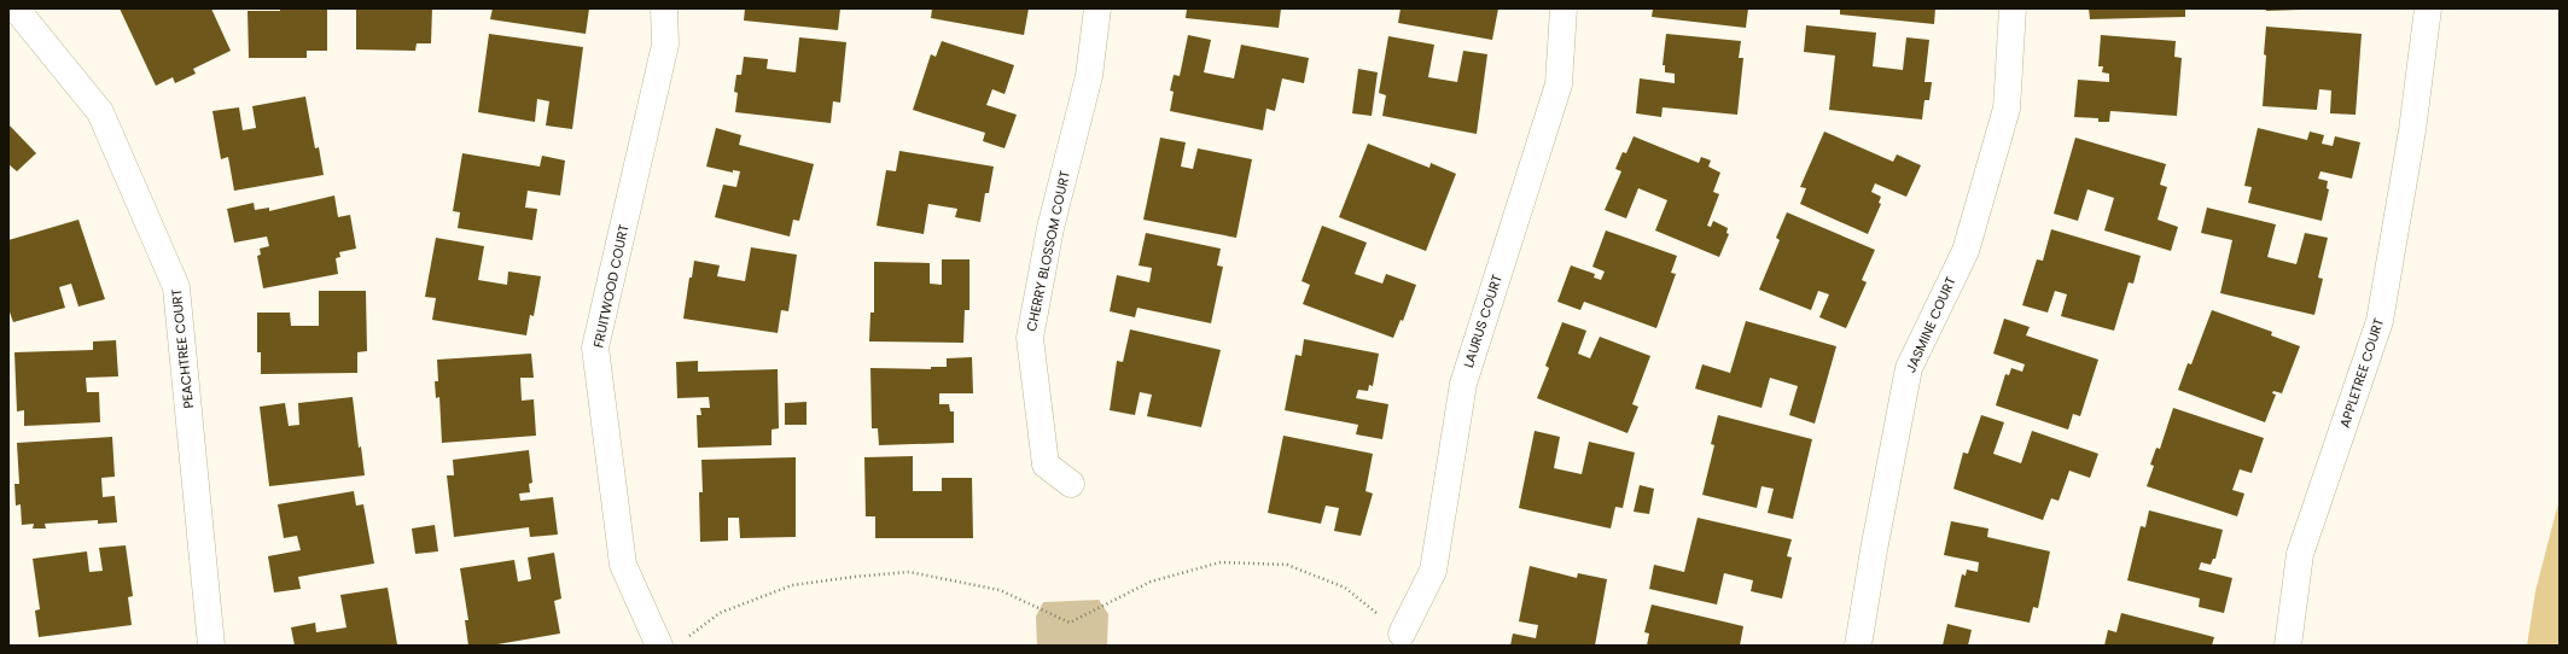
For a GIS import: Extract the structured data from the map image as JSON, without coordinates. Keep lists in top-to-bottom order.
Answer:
{
  "streets": {
    "street": [
      "CHERRY BLOSSOM COURT",
      "FRUITWOOD COURT",
      "LAURUS COURT",
      "JASMINE COURT",
      "PEACHTREE COURT",
      "APPLETREE COURT"
    ]
  }
}
